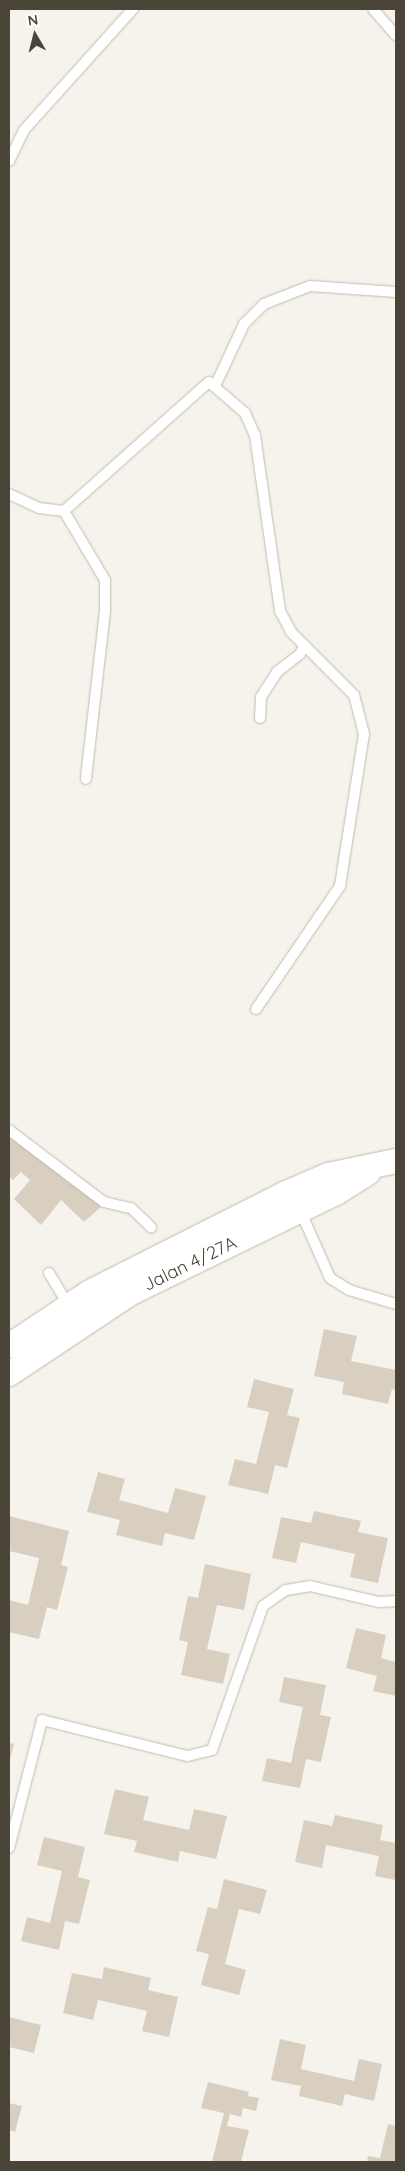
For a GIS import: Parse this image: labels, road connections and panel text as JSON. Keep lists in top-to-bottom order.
{
  "streets": {
    "street": ["Jalan 4/27A"]
  },
  "north": "top"
}
